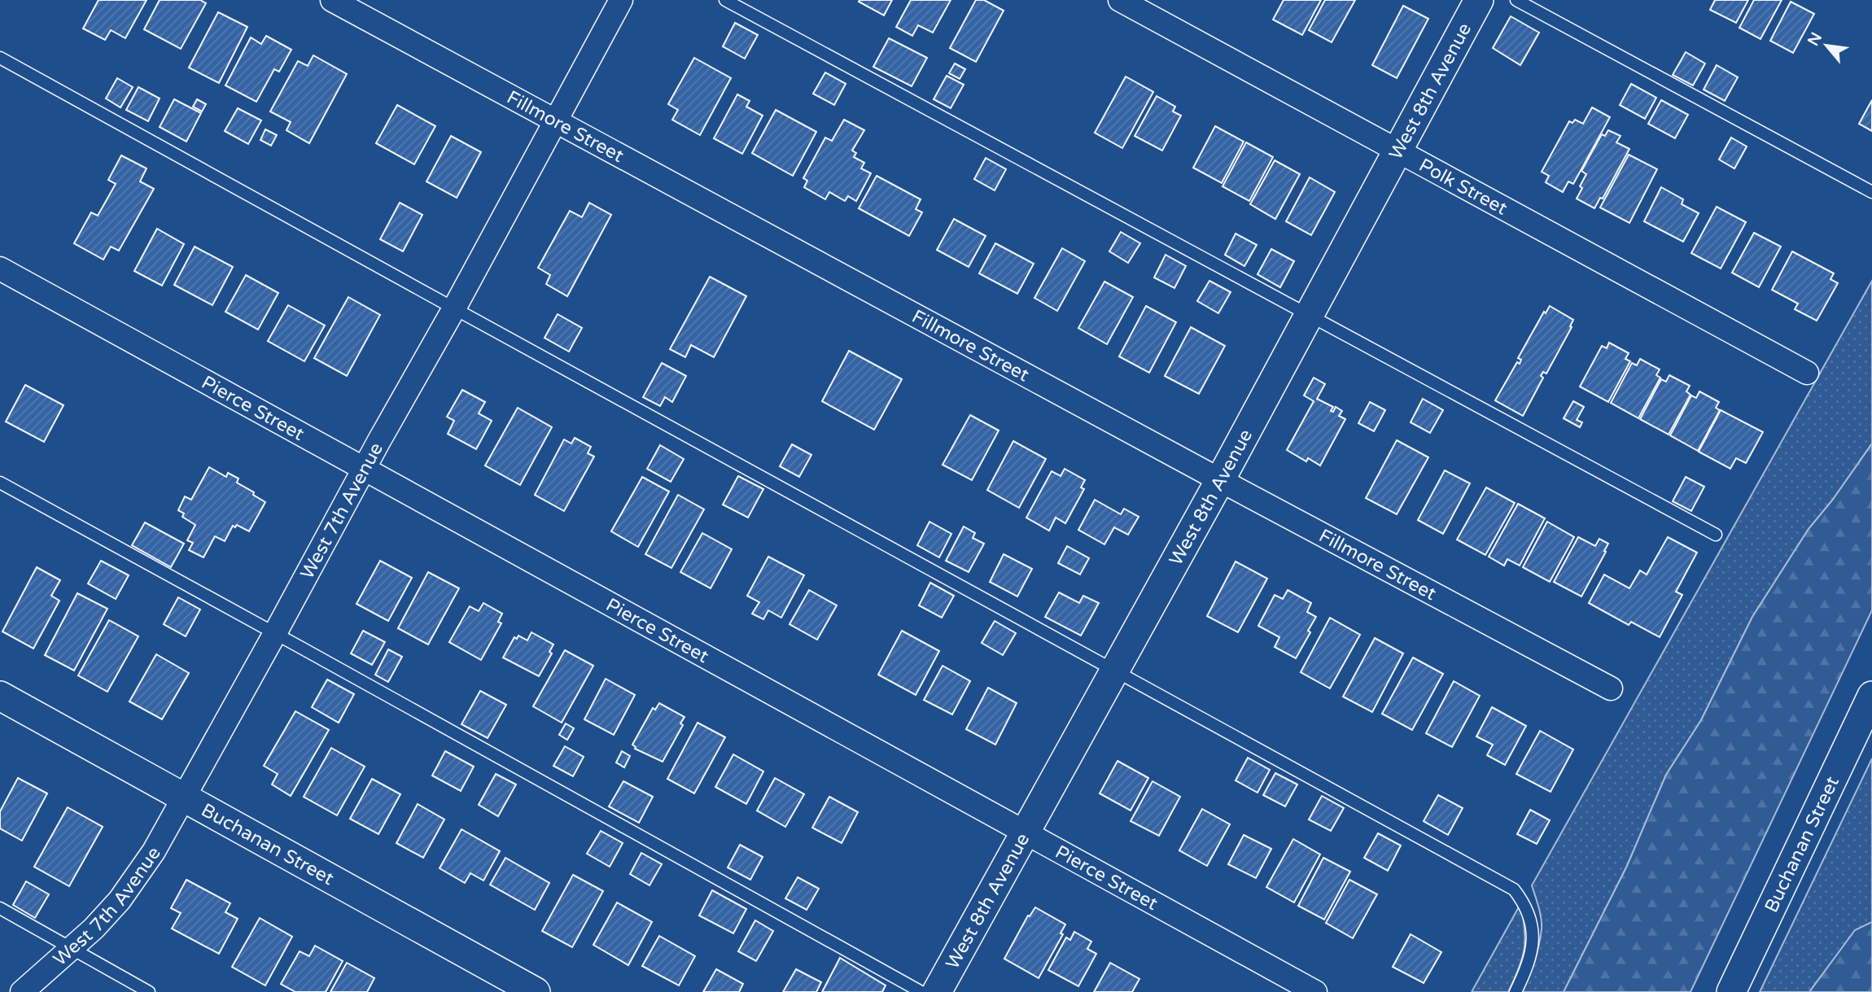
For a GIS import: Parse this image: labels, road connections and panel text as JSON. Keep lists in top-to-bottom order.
{
  "streets": {
    "street": [
      "West 8th Avenue",
      "Fillmore Street",
      "Polk Street",
      "Pierce Street",
      "West 7th Avenue",
      "Buchanan Street"
    ]
  },
  "crossings": [
    ["West 8th Avenue", "Fillmore Street"],
    ["West 8th Avenue", "Polk Street"],
    ["West 8th Avenue", "Pierce Street"],
    ["Fillmore Street", "West 7th Avenue"],
    ["Pierce Street", "West 7th Avenue"],
    ["West 7th Avenue", "Buchanan Street"]
  ],
  "north": "top left"
}
